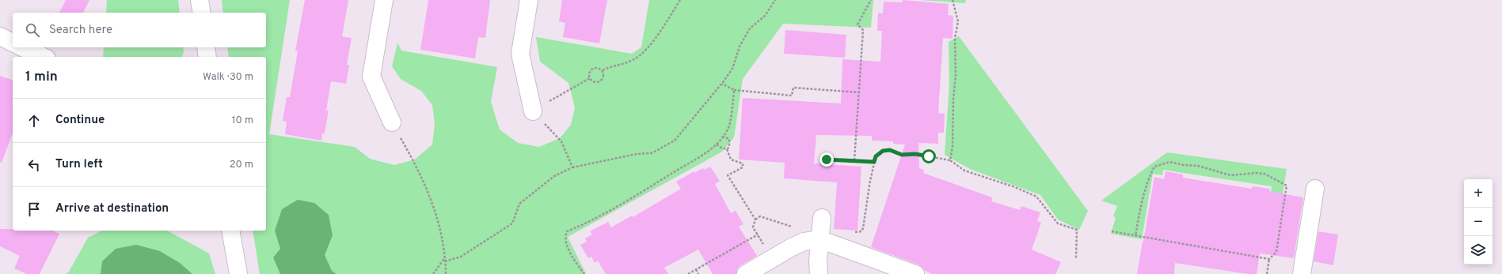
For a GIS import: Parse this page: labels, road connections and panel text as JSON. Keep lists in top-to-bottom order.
{
  "page": {
    "search": "Search here",
    "heading": ["1 min", "Walk · 30 m"],
    "list": [
      ["Continue", "10 m"],
      ["Turn left", "20 m"],
      "Arrive at destination"
    ],
    "map_buttons": ["+", "−"]
  }
}
